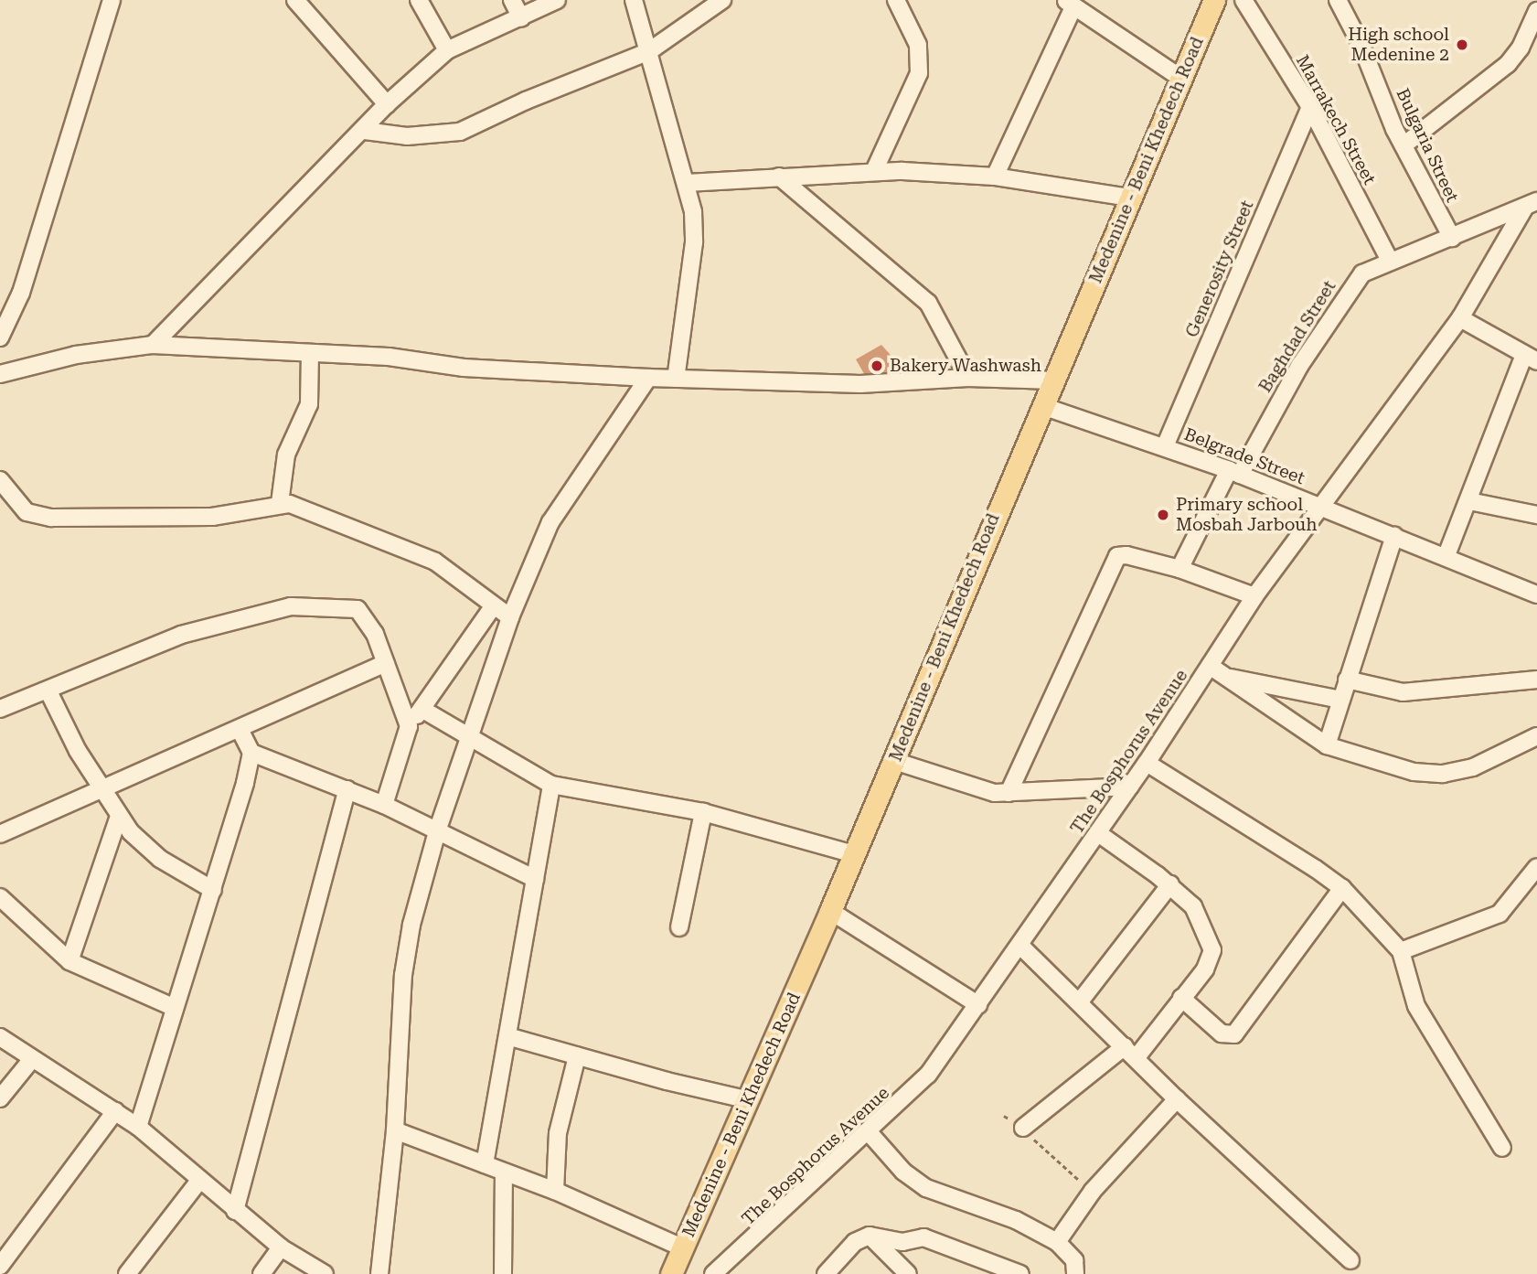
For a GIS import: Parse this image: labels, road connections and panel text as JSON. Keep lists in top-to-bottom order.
{
  "streets": {
    "main road": ["Medenine - Beni Khedech Road"],
    "street": [
      "Marrakech Street",
      "Bulgaria Street",
      "Generosity Street",
      "Baghdad Street",
      "Belgrade Street",
      "The Bosphorus Avenue"
    ]
  },
  "crossings": [
    ["Marrakech Street", "Generosity Street"],
    ["Marrakech Street", "Baghdad Street"],
    ["Bulgaria Street", "Baghdad Street"],
    ["Medenine - Beni Khedech Road", "Belgrade Street"],
    ["Generosity Street", "Belgrade Street"],
    ["Baghdad Street", "Belgrade Street"],
    ["Baghdad Street", "The Bosphorus Avenue"],
    ["Belgrade Street", "The Bosphorus Avenue"]
  ],
  "places": ["High school Medenine 2", "Bakery Washwash", "Primary school Mosbah Jarbouh"]
}
